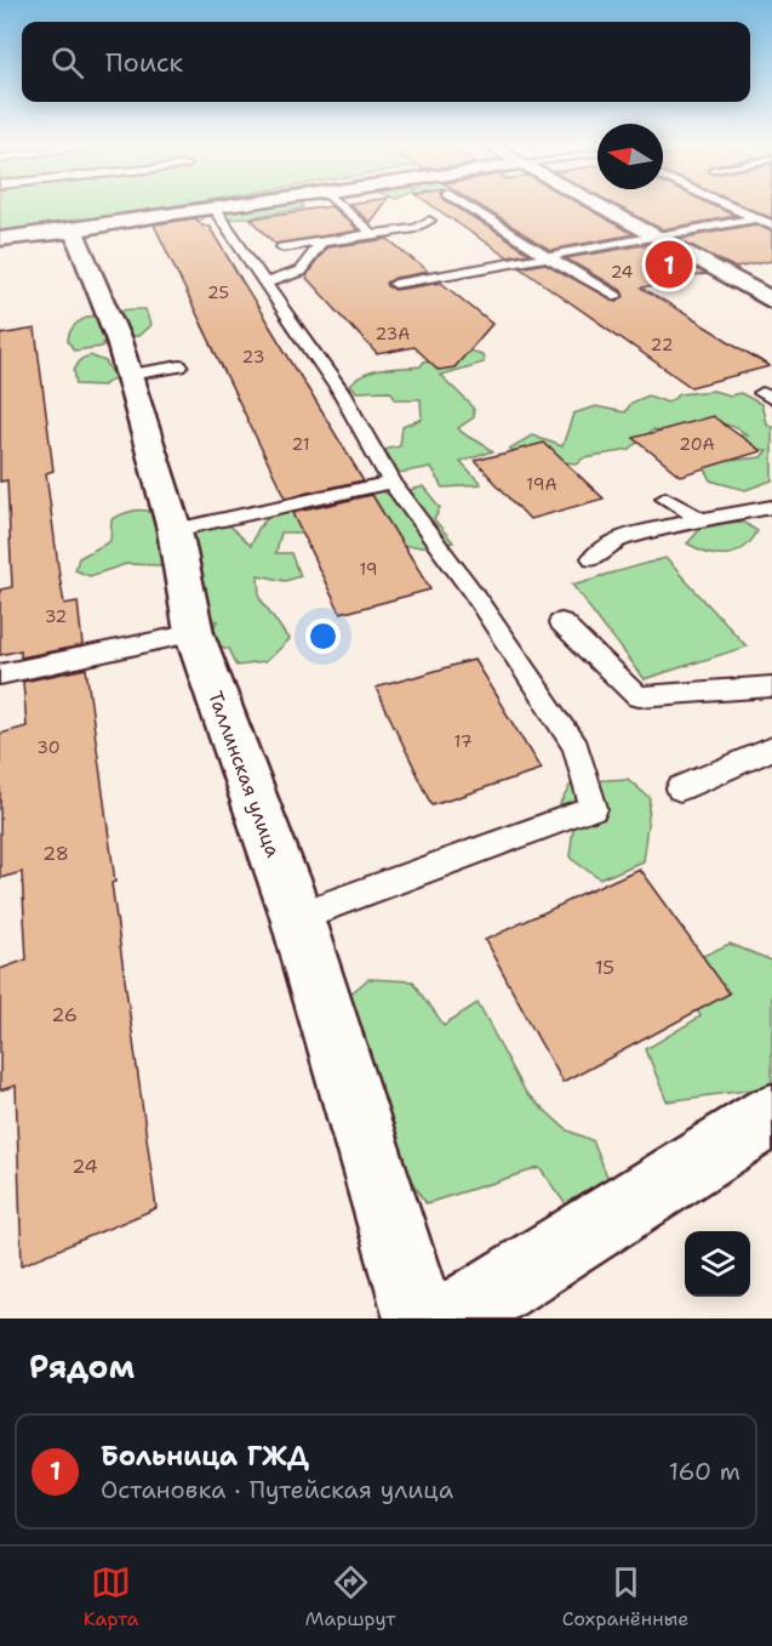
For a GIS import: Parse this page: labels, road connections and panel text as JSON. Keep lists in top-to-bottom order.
{
  "streets": {
    "street": ["Таллинская улица"]
  },
  "house_numbers": [
    "24",
    "25",
    "23А",
    "22",
    "23",
    "21",
    "20А",
    "19А",
    "19",
    "32",
    "17",
    "30",
    "28",
    "15",
    "26",
    "24"
  ],
  "north": "left",
  "page": {
    "search": "Поиск",
    "pins": "1",
    "heading": "Рядом",
    "list": [
      {
        "mark": "1",
        "name": "Больница ГЖД",
        "note": "Остановка · Путейская улица",
        "value": "160 m"
      }
    ],
    "nav": ["Карта", "Маршрут", "Сохранённые"]
  }
}
